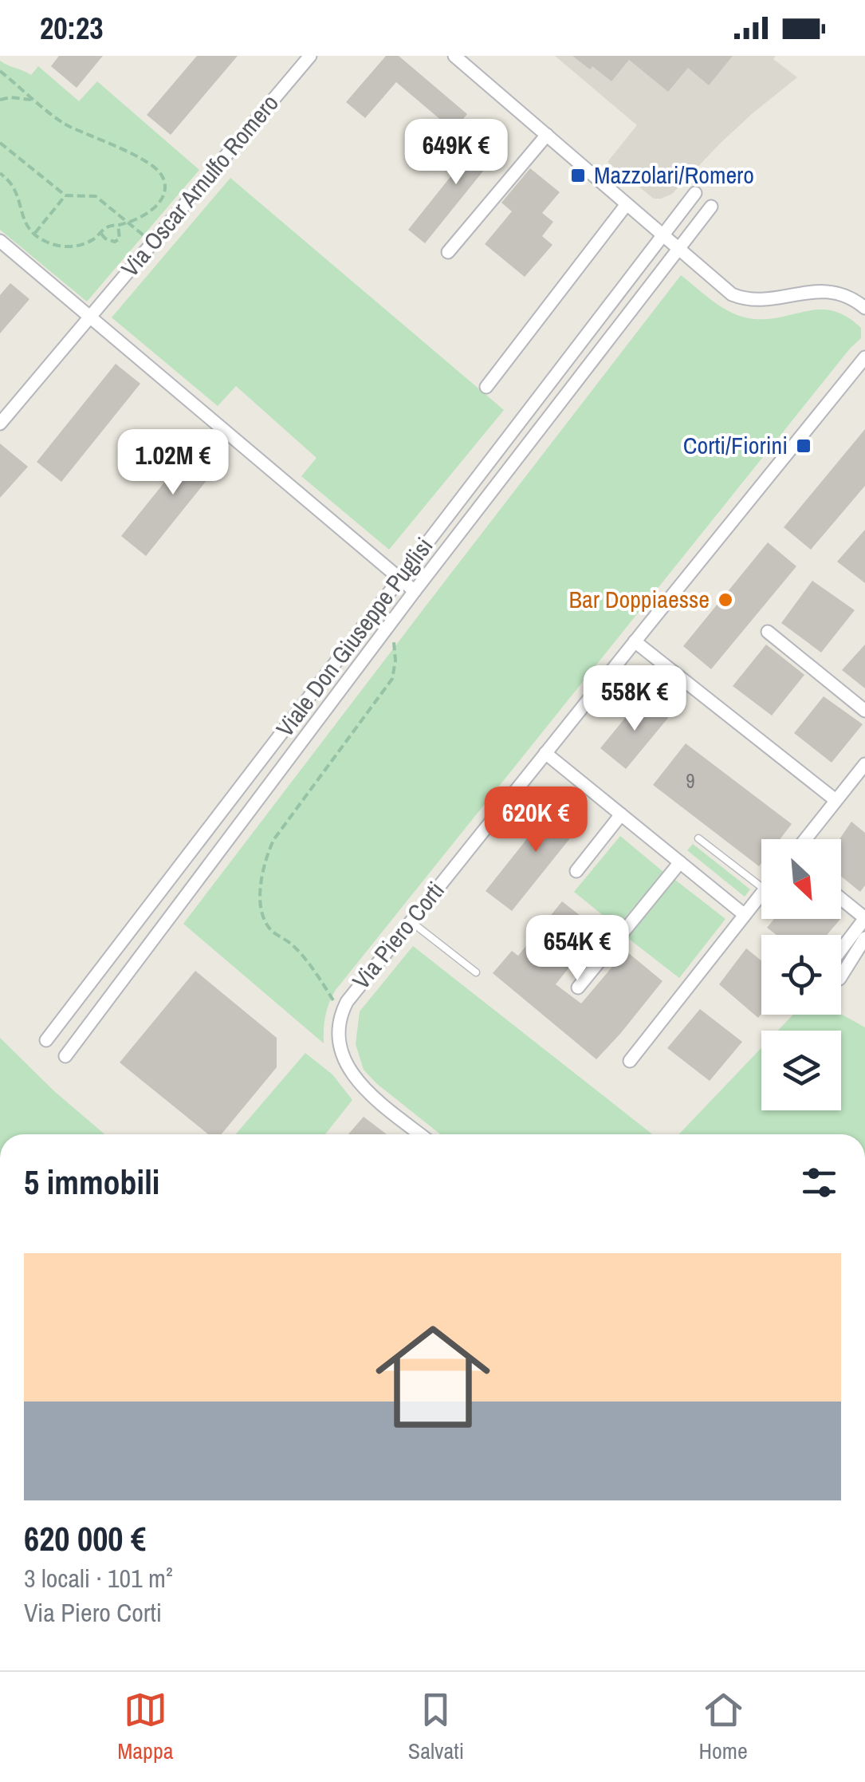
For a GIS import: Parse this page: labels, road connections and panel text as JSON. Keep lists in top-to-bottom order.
{
  "streets": {
    "street": ["Via Oscar Arnulfo Romero", "Viale Don Giuseppe Puglisi", "Via Piero Corti"]
  },
  "places": {
    "transit": ["Mazzolari/Romero", "Corti/Fiorini"],
    "other": ["Bar Doppiaesse"]
  },
  "house_numbers": ["9"],
  "north": "bottom right",
  "page": {
    "status": "20:23",
    "price": [
      "649K €",
      "1.02M €",
      "558K €",
      "620K €",
      "654K €"
    ],
    "heading": "5 immobili",
    "list": [
      {
        "name": "620 000 €",
        "note": "3 locali · 101 m² · Via Piero Corti"
      }
    ],
    "tabs": ["Mappa", "Salvati", "Home"]
  }
}
